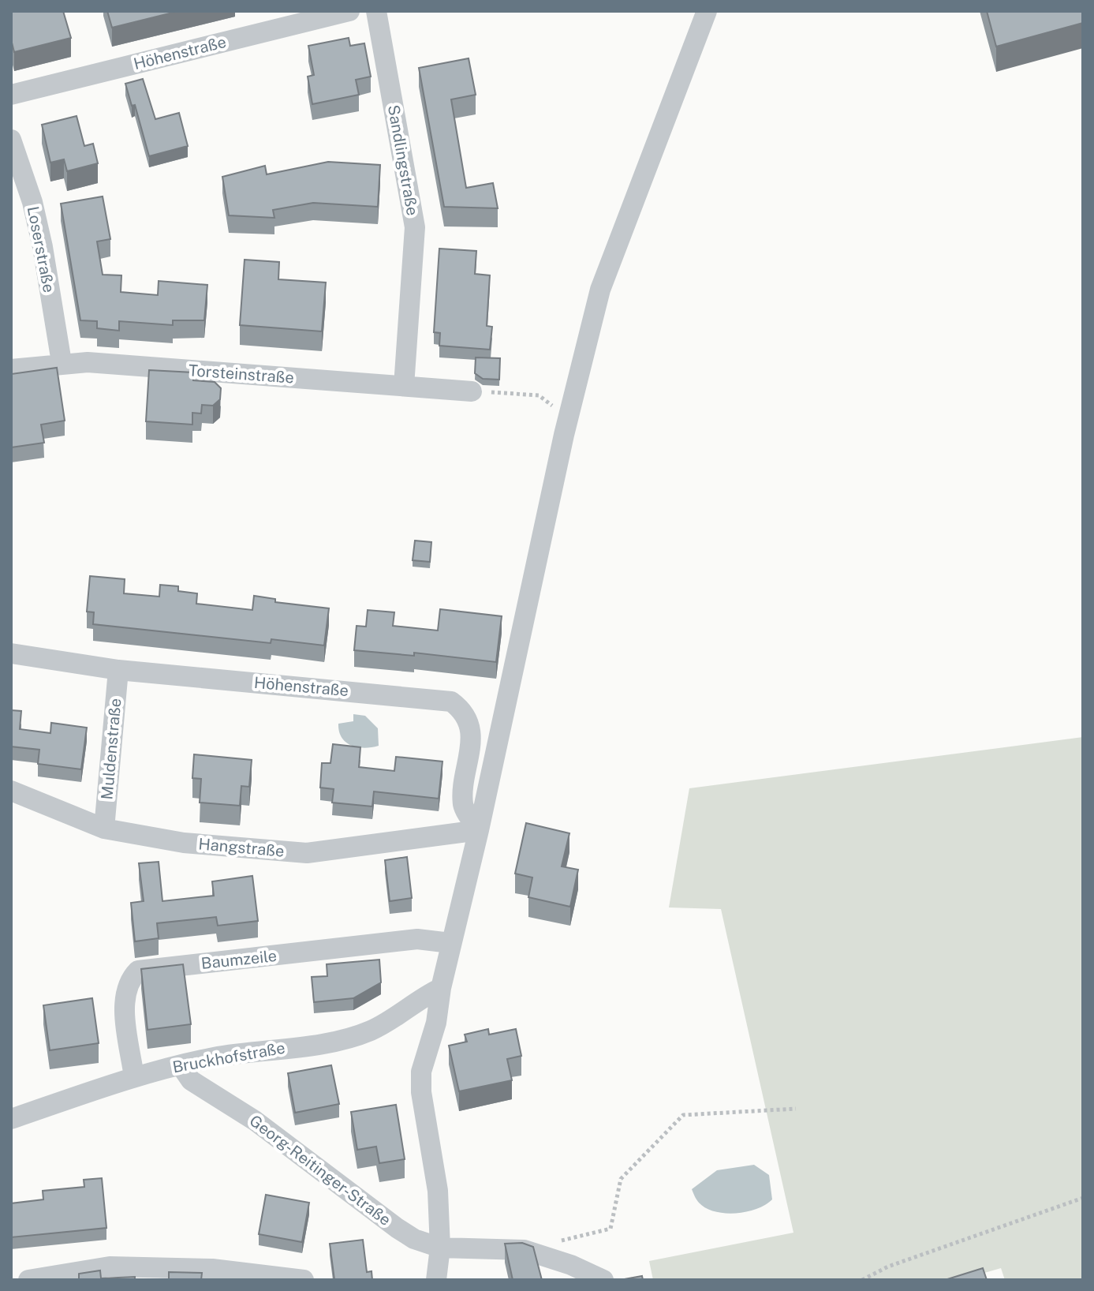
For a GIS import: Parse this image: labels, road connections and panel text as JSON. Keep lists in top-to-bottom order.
{
  "streets": {
    "street": [
      "Höhenstraße",
      "Sandlingstraße",
      "Loserstraße",
      "Torsteinstraße",
      "Muldenstraße",
      "Hangstraße",
      "Baumzeile",
      "Bruckhofstraße",
      "Georg-Reitinger-Straße"
    ]
  },
  "crossings": [
    ["Höhenstraße", "Muldenstraße"],
    ["Höhenstraße", "Hangstraße"],
    ["Sandlingstraße", "Torsteinstraße"],
    ["Loserstraße", "Torsteinstraße"],
    ["Muldenstraße", "Hangstraße"],
    ["Baumzeile", "Bruckhofstraße"],
    ["Bruckhofstraße", "Georg-Reitinger-Straße"]
  ]
}
